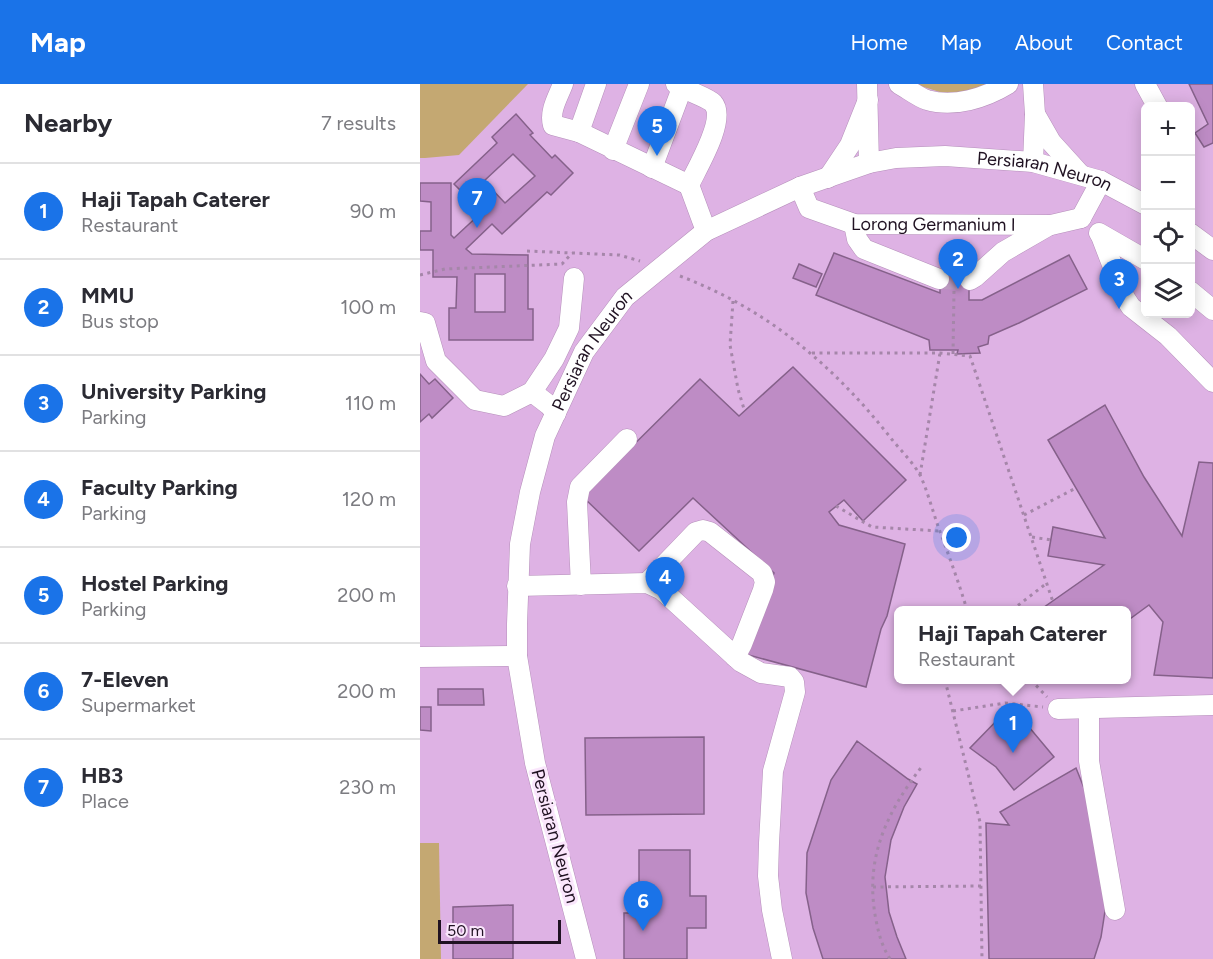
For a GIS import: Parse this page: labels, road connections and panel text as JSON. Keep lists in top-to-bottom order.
{
  "streets": {
    "street": ["Persiaran Neuron", "Lorong Germanium I"]
  },
  "crossings": [
    ["Persiaran Neuron", "Lorong Germanium I"]
  ],
  "scale_bar": "50 m",
  "page": {
    "header": "Map",
    "nav": [
      "Home",
      "Map",
      "About",
      "Contact"
    ],
    "heading": ["Nearby", "7 results"],
    "map_buttons": ["+", "−"],
    "pins": [
      "5",
      "7",
      "2",
      "3",
      "4",
      "1",
      "6"
    ],
    "list": [
      {
        "mark": "1",
        "name": "Haji Tapah Caterer",
        "note": "Restaurant",
        "value": "90 m"
      },
      {
        "mark": "2",
        "name": "MMU",
        "note": "Bus stop",
        "value": "100 m"
      },
      {
        "mark": "3",
        "name": "University Parking",
        "note": "Parking",
        "value": "110 m"
      },
      {
        "mark": "4",
        "name": "Faculty Parking",
        "note": "Parking",
        "value": "120 m"
      },
      {
        "mark": "5",
        "name": "Hostel Parking",
        "note": "Parking",
        "value": "200 m"
      },
      {
        "mark": "6",
        "name": "7-Eleven",
        "note": "Supermarket",
        "value": "200 m"
      },
      {
        "mark": "7",
        "name": "HB3",
        "note": "Place",
        "value": "230 m"
      }
    ],
    "popup": ["Haji Tapah Caterer", "Restaurant"],
    "scale": "50 m"
  }
}
